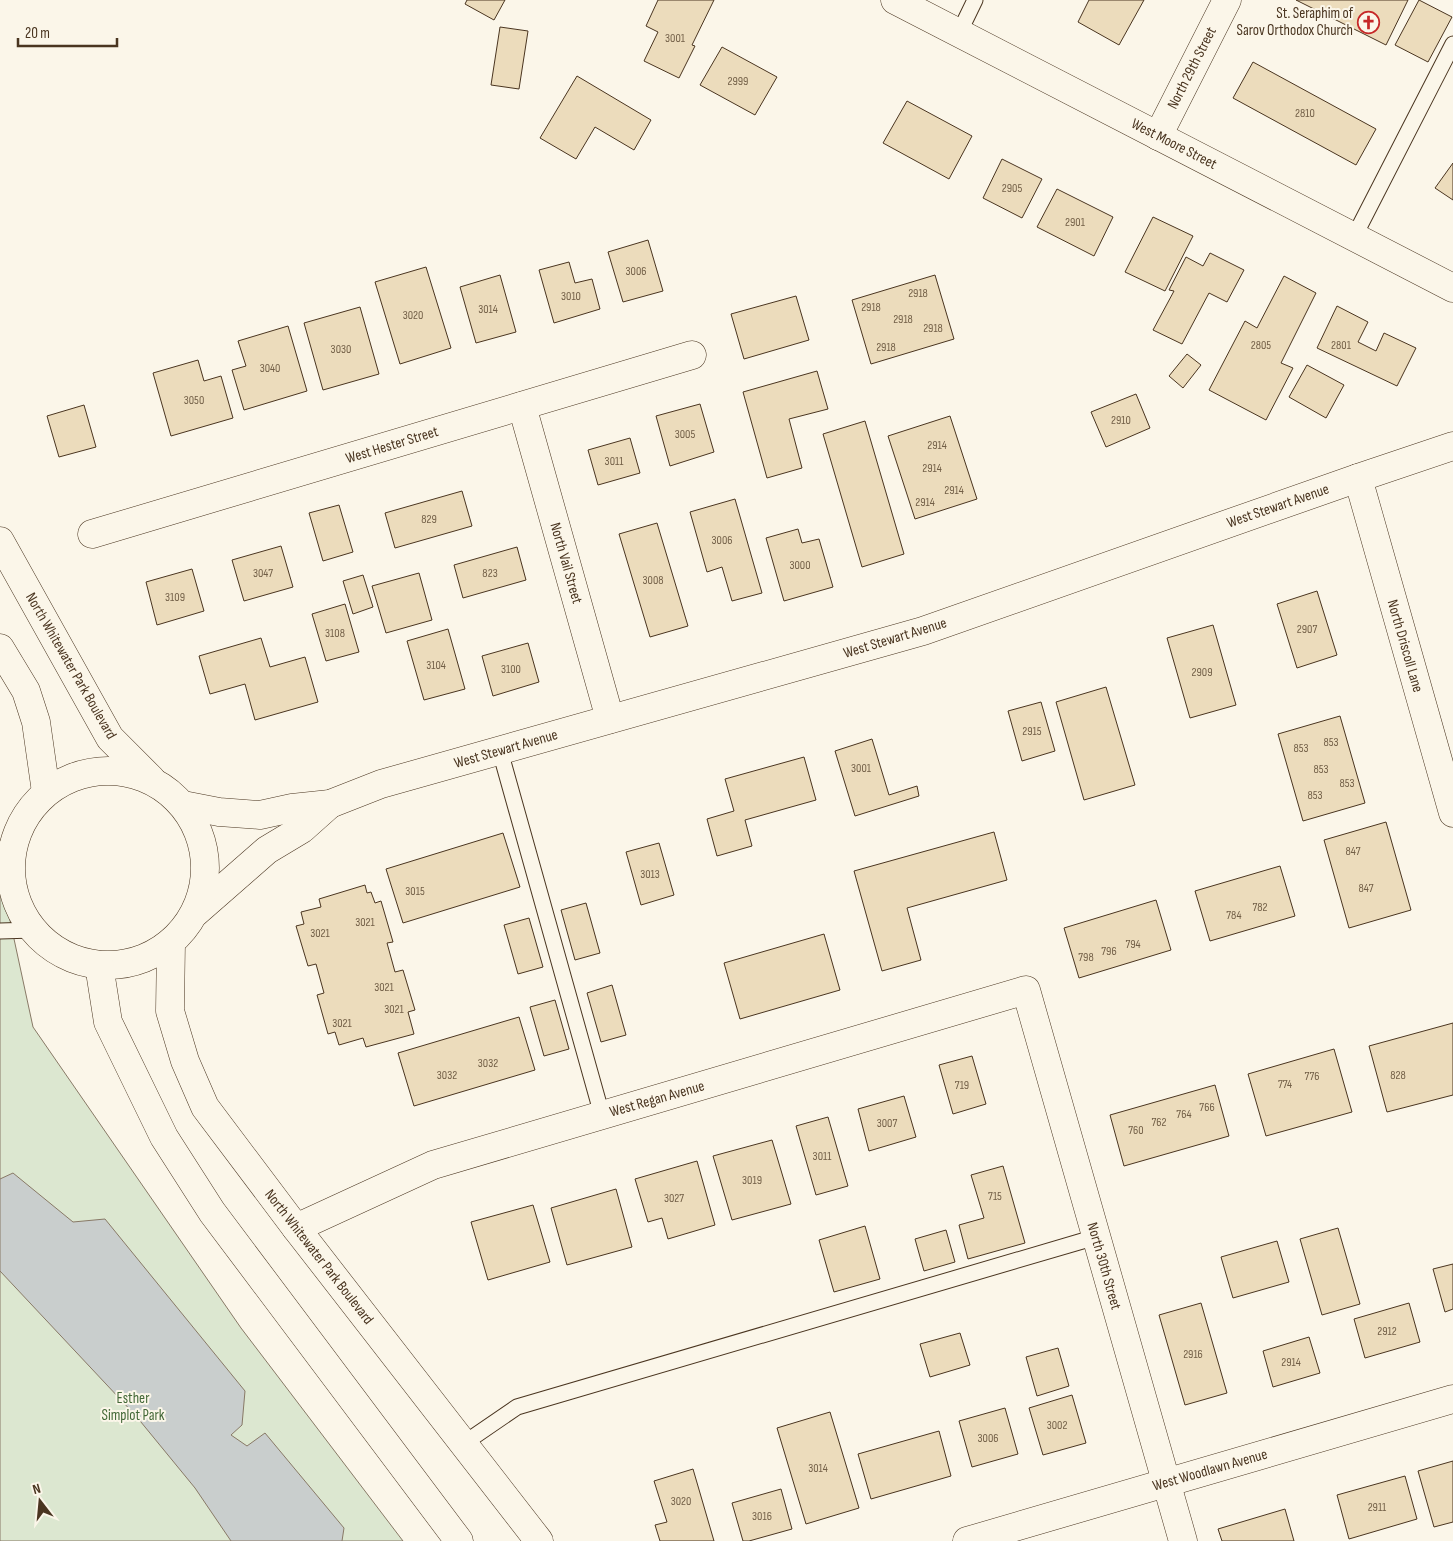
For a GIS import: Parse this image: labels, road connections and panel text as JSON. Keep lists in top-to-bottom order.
{
  "streets": {
    "street": [
      "North 29th Street",
      "West Moore Street",
      "West Hester Street",
      "West Stewart Avenue",
      "North Vail Street",
      "North Driscoll Lane",
      "North Whitewater Park Boulevard",
      "West Regan Avenue",
      "North 30th Street",
      "West Woodlawn Avenue"
    ]
  },
  "crossings": [
    ["North 29th Street", "West Moore Street"],
    ["West Hester Street", "North Vail Street"],
    ["West Stewart Avenue", "North Vail Street"],
    ["West Stewart Avenue", "North Driscoll Lane"],
    ["North Whitewater Park Boulevard", "West Regan Avenue"],
    ["West Regan Avenue", "North 30th Street"],
    ["North 30th Street", "West Woodlawn Avenue"]
  ],
  "parks": ["Esther Simplot Park"],
  "places": {
    "church": ["St. Seraphim of Sarov Orthodox Church"]
  },
  "house_numbers": [
    "3001",
    "2999",
    "2810",
    "2905",
    "2901",
    "3006",
    "2918",
    "3010",
    "2918",
    "3014",
    "3020",
    "2918",
    "2918",
    "2805",
    "2801",
    "2918",
    "3030",
    "3040",
    "3050",
    "2910",
    "3005",
    "2914",
    "3011",
    "2914",
    "2914",
    "2914",
    "829",
    "3006",
    "3000",
    "3047",
    "823",
    "3008",
    "3109",
    "2907",
    "3108",
    "3104",
    "3100",
    "2909",
    "2915",
    "853",
    "853",
    "3001",
    "853",
    "853",
    "853",
    "847",
    "3013",
    "847",
    "3015",
    "782",
    "784",
    "3021",
    "3021",
    "794",
    "796",
    "798",
    "3021",
    "3021",
    "3021",
    "3032",
    "3032",
    "828",
    "776",
    "774",
    "719",
    "766",
    "764",
    "762",
    "3007",
    "760",
    "3011",
    "3019",
    "715",
    "3027",
    "2912",
    "2916",
    "2914",
    "3002",
    "3006",
    "3014",
    "3020",
    "2911",
    "3016"
  ],
  "scale_bar": "20 m",
  "north": "top"
}
